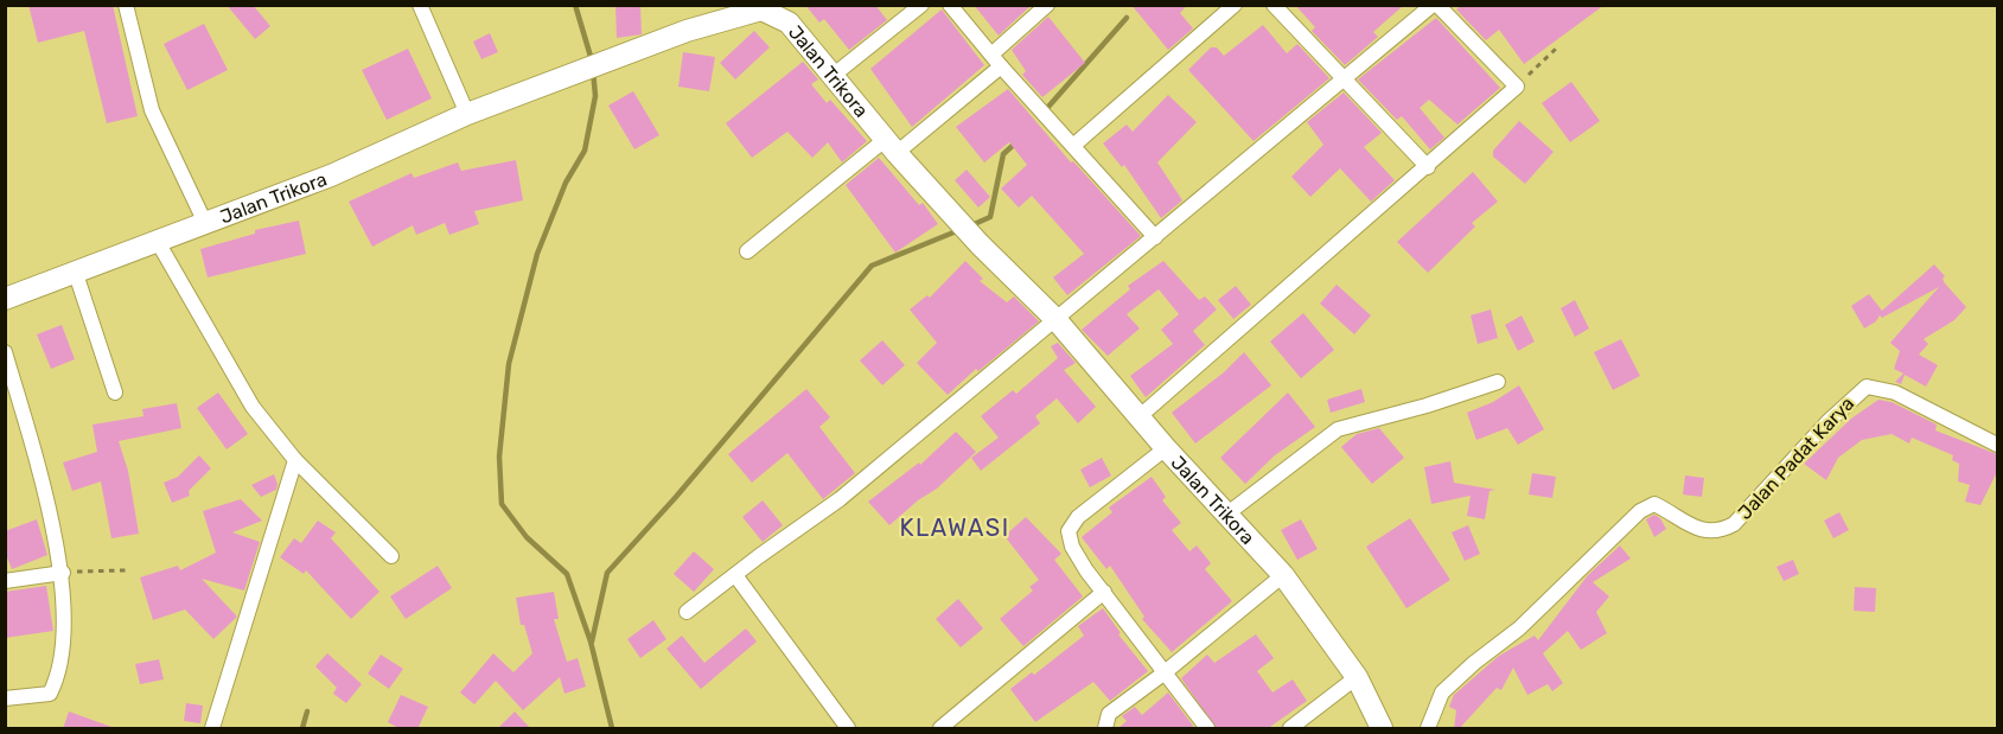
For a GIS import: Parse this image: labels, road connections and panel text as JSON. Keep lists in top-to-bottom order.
{
  "streets": {
    "street": ["Jalan Trikora", "Jalan Padat Karya"]
  },
  "districts": ["KLAWASI"]
}
